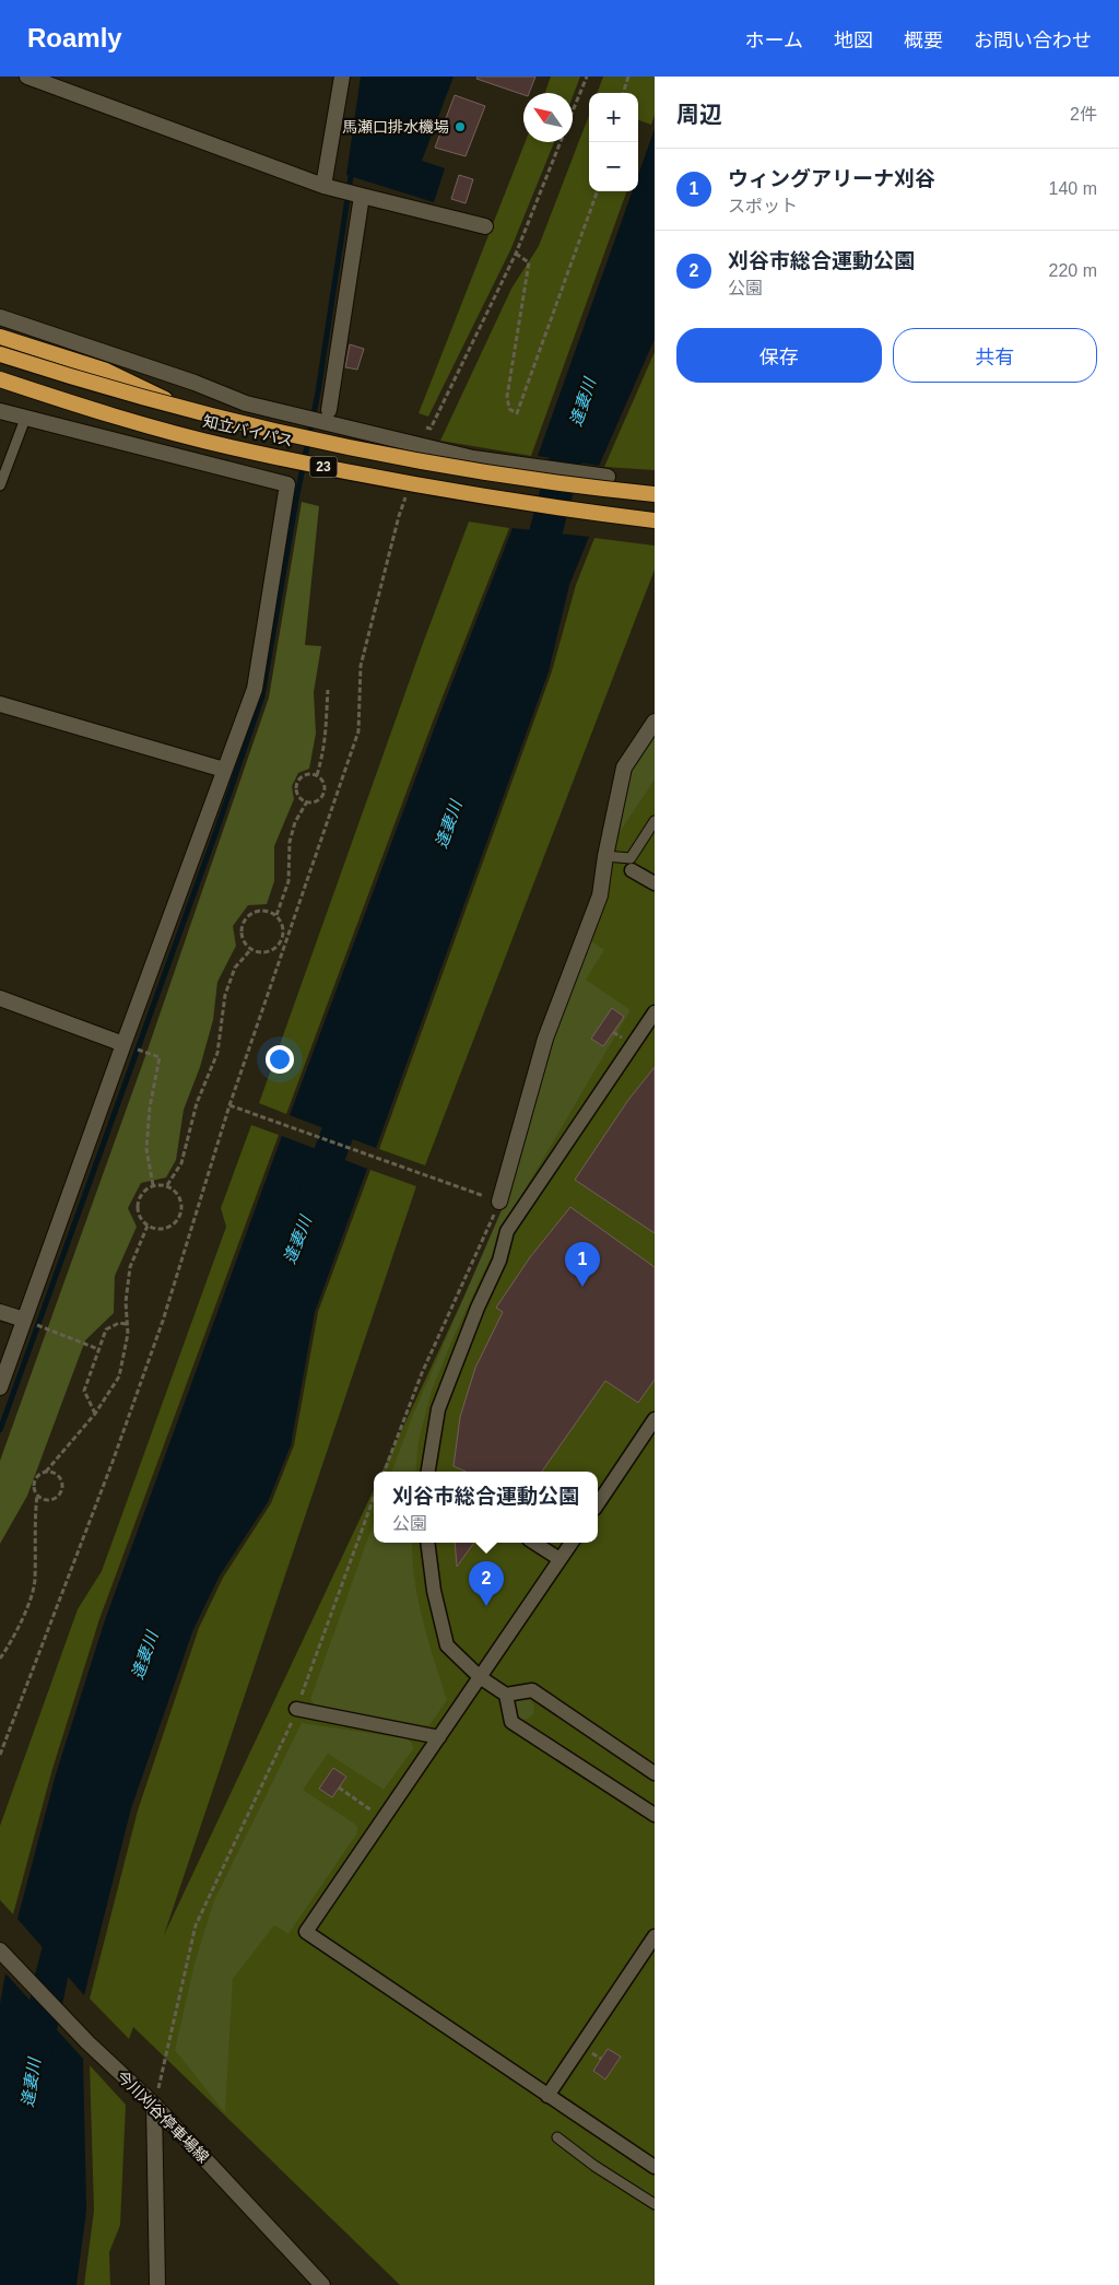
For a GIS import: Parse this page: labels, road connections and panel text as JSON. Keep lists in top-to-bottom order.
{
  "streets": {
    "highway": ["知立バイパス", "23"],
    "street": ["今川刈谷停車場線"]
  },
  "water": ["逢妻川"],
  "places": ["馬瀬口排水機場"],
  "north": "top left",
  "page": {
    "header": "Roamly",
    "nav": [
      "ホーム",
      "地図",
      "概要",
      "お問い合わせ"
    ],
    "heading": ["周辺", "2件"],
    "map_buttons": ["+", "−"],
    "list": [
      {
        "mark": "1",
        "name": "ウィングアリーナ刈谷",
        "note": "スポット",
        "value": "140 m"
      },
      {
        "mark": "2",
        "name": "刈谷市総合運動公園",
        "note": "公園",
        "value": "220 m"
      }
    ],
    "buttons": ["保存", "共有"],
    "pins": ["1", "2"],
    "popup": ["刈谷市総合運動公園", "公園"]
  }
}
